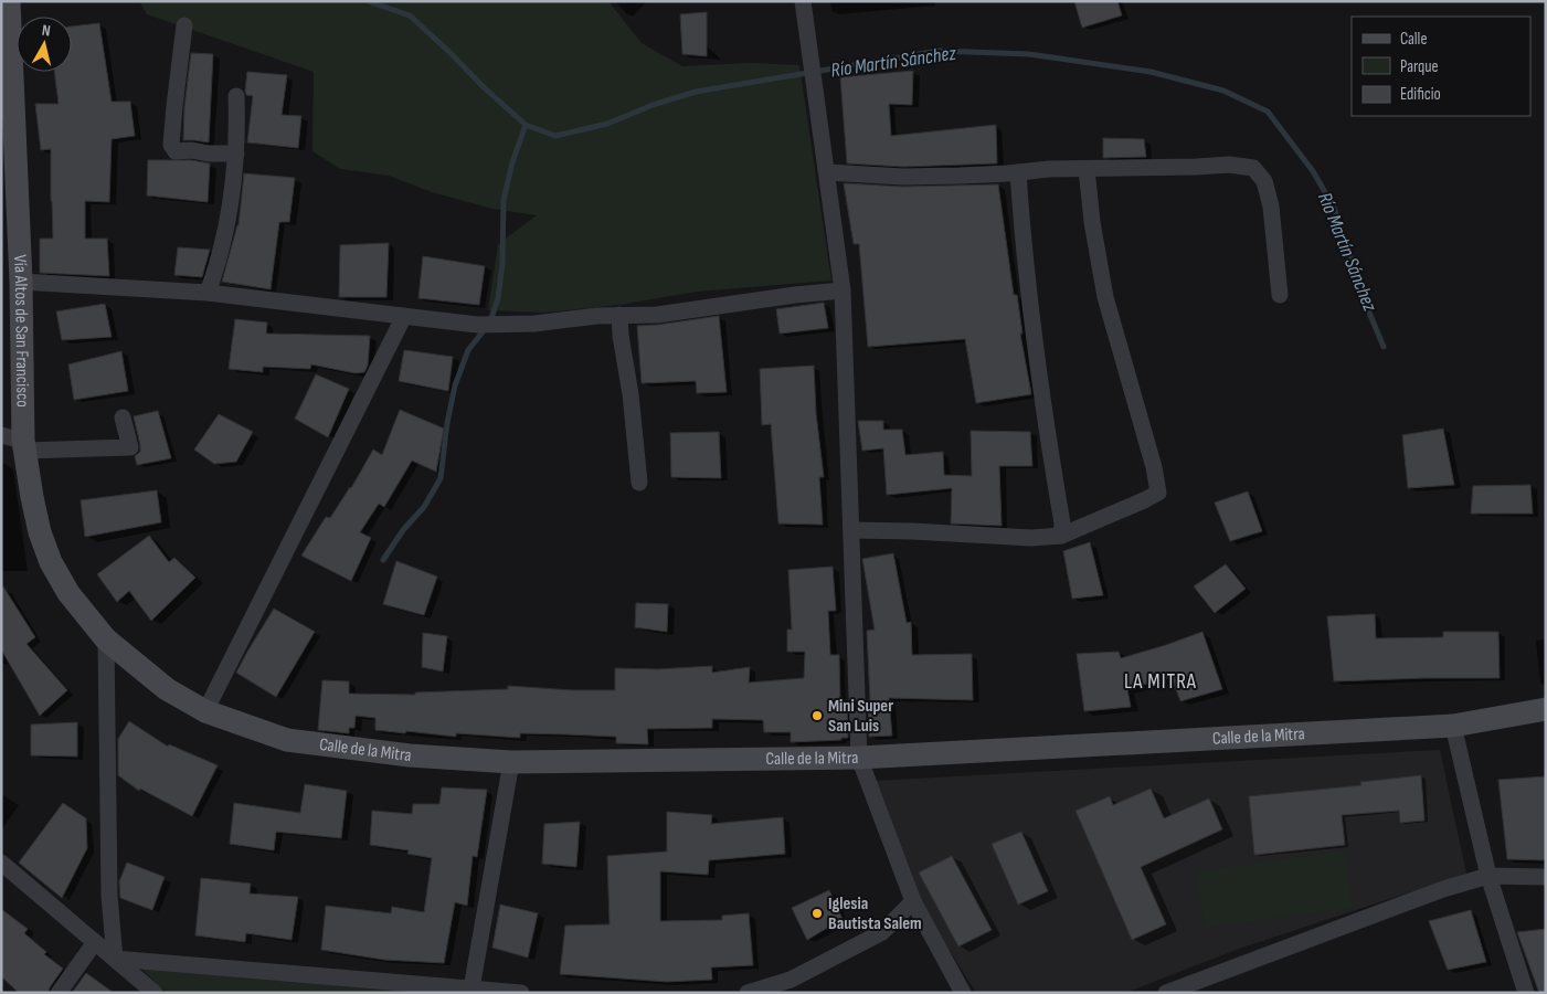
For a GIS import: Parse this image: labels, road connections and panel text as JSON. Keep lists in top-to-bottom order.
{
  "streets": {
    "street": ["Vía Altos de San Francisco", "Calle de la Mitra"]
  },
  "crossings": [
    ["Vía Altos de San Francisco", "Calle de la Mitra"]
  ],
  "districts": ["LA MITRA"],
  "water": ["Río Martín Sánchez"],
  "places": ["Mini Super San Luis", "Iglesia Bautista Salem"],
  "legend": ["Calle", "Parque", "Edificio"],
  "north": "top"
}
